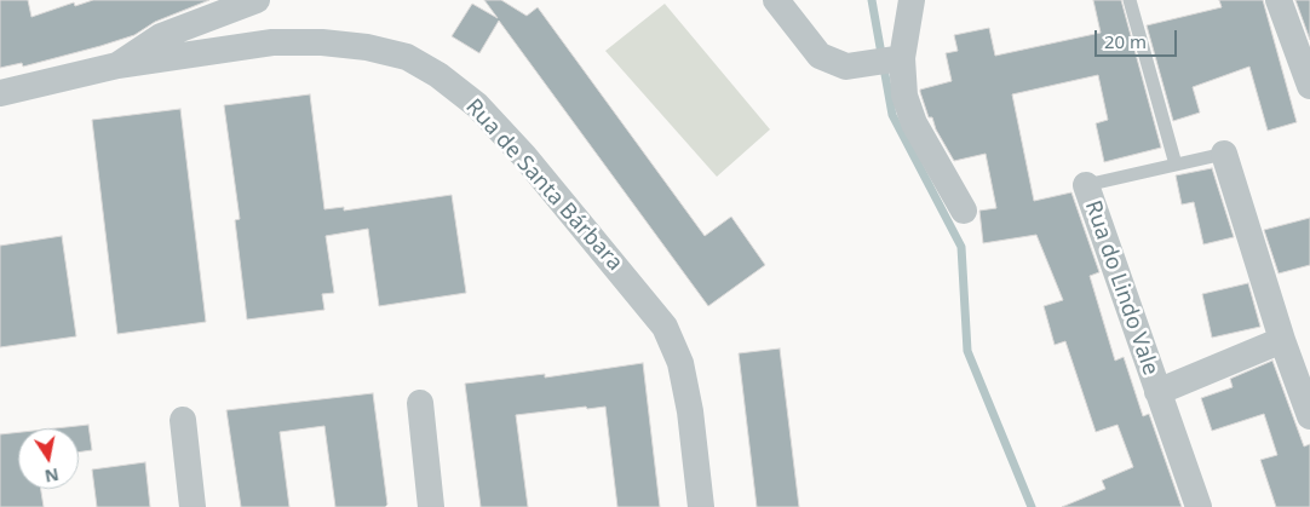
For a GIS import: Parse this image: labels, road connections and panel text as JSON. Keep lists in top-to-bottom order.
{
  "streets": {
    "street": ["Rua de Santa Bárbara", "Rua do Lindo Vale"]
  },
  "scale_bar": "20 m",
  "north": "bottom"
}
